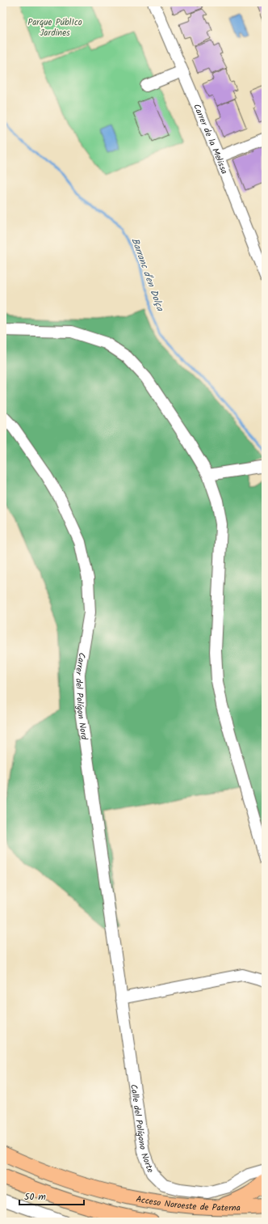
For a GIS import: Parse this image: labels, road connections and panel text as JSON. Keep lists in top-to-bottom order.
{
  "streets": {
    "main road": ["Acceso Noroeste de Paterna"],
    "street": ["Carrer de la Melissa", "Carrer del Polígon Nord", "Calle del Polígono Norte"]
  },
  "crossings": [
    ["Carrer del Polígon Nord", "Calle del Polígono Norte"]
  ],
  "water": ["Barranc d'en Dolça"],
  "parks": ["Parque PúblIco Jardines"],
  "scale_bar": "50 m"
}
